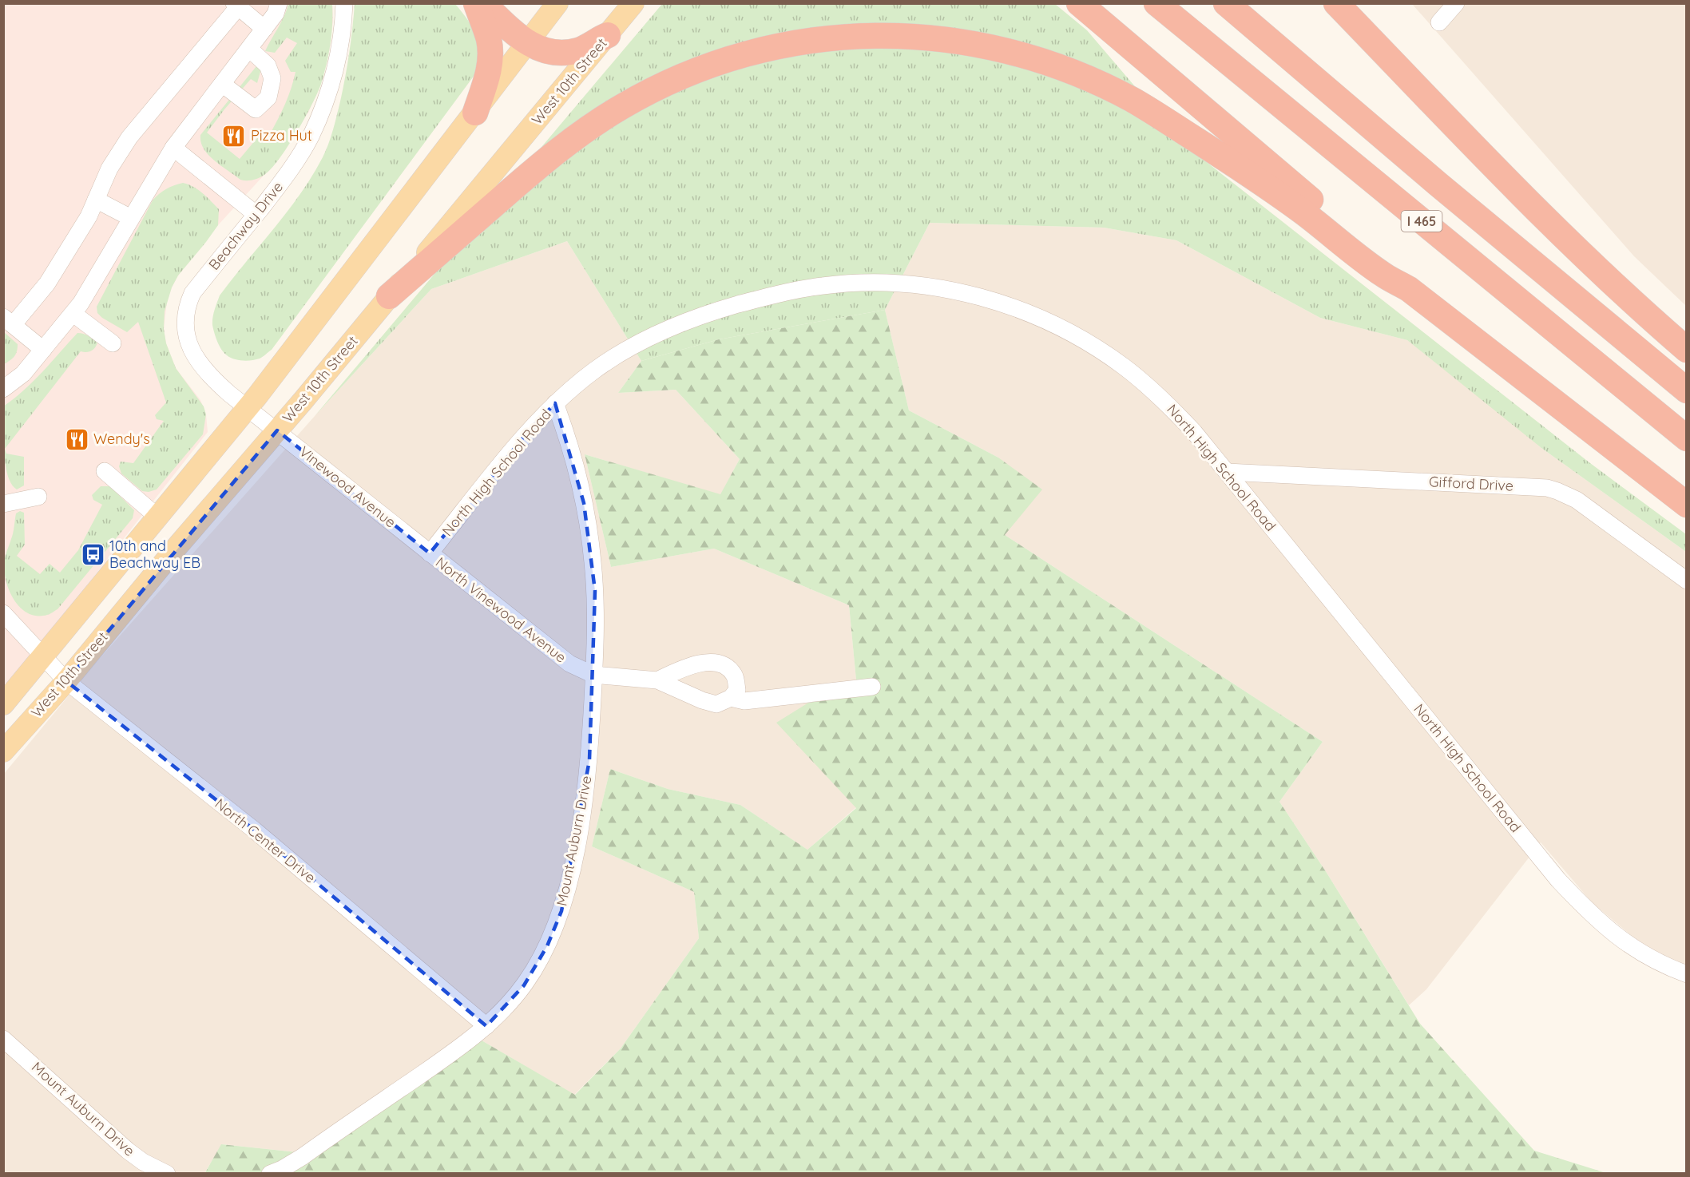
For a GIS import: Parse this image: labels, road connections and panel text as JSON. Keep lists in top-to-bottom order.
{
  "streets": {
    "highway": ["I 465"],
    "main road": ["West 10th Street"],
    "street": [
      "Beachway Drive",
      "North High School Road",
      "Gifford Drive",
      "Vinewood Avenue",
      "North Vinewood Avenue",
      "North Center Drive",
      "Mount Auburn Drive"
    ]
  },
  "crossings": [
    ["West 10th Street", "Beachway Drive"],
    ["West 10th Street", "Vinewood Avenue"],
    ["West 10th Street", "North Center Drive"],
    ["Beachway Drive", "Vinewood Avenue"],
    ["North High School Road", "Gifford Drive"],
    ["North High School Road", "Vinewood Avenue"],
    ["North High School Road", "North Vinewood Avenue"],
    ["North High School Road", "Mount Auburn Drive"],
    ["Vinewood Avenue", "North Vinewood Avenue"],
    ["North Vinewood Avenue", "Mount Auburn Drive"],
    ["North Center Drive", "Mount Auburn Drive"]
  ],
  "places": {
    "restaurant": ["Pizza Hut", "Wendy's"],
    "bus stop": ["10th and Beachway EB"]
  }
}
